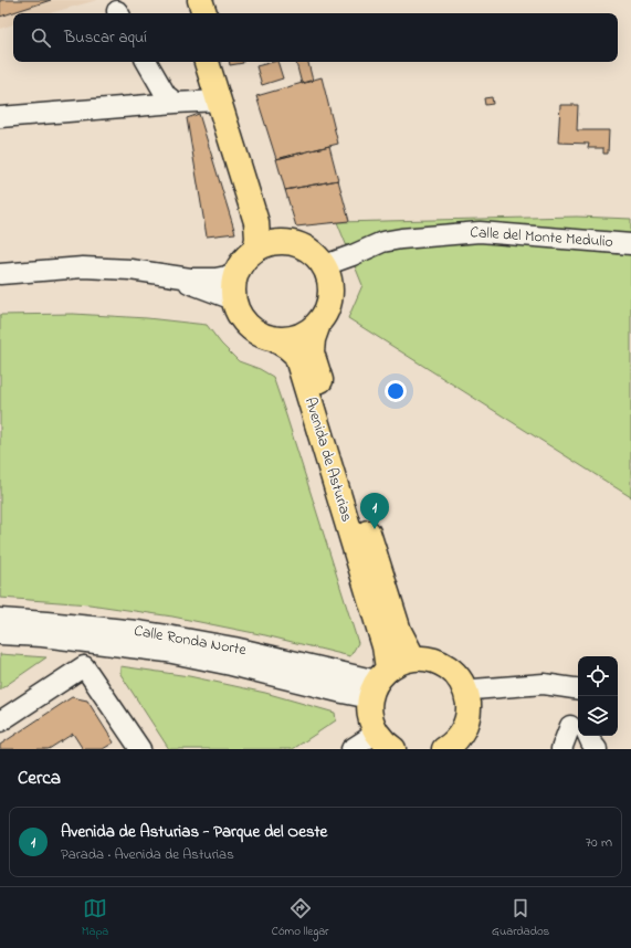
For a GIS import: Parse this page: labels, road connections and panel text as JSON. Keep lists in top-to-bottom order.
{
  "streets": {
    "main road": ["Avenida de Asturias"],
    "street": ["Calle del Monte Medulio", "Calle Ronda Norte"]
  },
  "crossings": [
    ["Calle del Monte Medulio", "Avenida de Asturias"],
    ["Avenida de Asturias", "Calle Ronda Norte"]
  ],
  "page": {
    "search": "Buscar aquí",
    "pins": "1",
    "heading": "Cerca",
    "list": [
      {
        "mark": "1",
        "name": "Avenida de Asturias - Parque del Oeste",
        "note": "Parada · Avenida de Asturias",
        "value": "70 m"
      }
    ],
    "nav": ["Mapa", "Cómo llegar", "Guardados"]
  }
}
